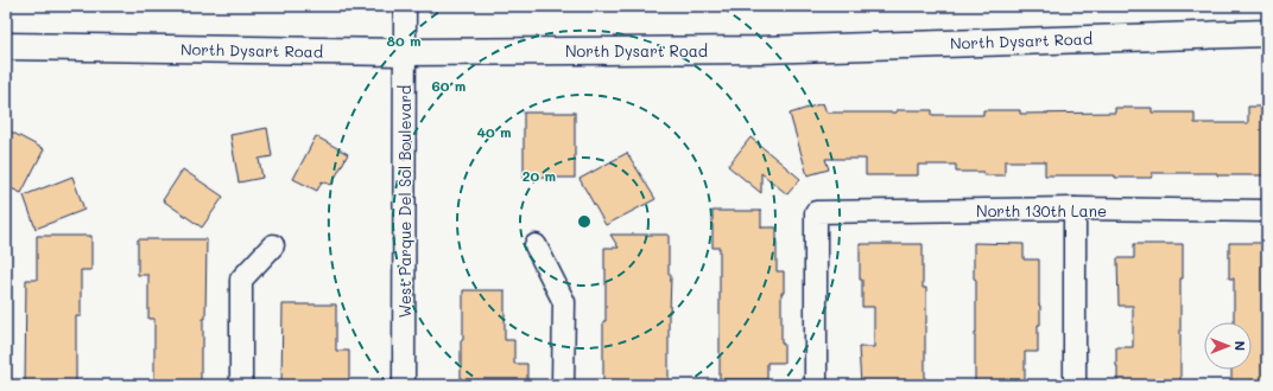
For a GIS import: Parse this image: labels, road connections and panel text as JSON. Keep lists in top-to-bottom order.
{
  "streets": {
    "main road": ["North Dysart Road"],
    "street": ["West Parque Del Sol Boulevard", "North 130th Lane"]
  },
  "crossings": [
    ["North Dysart Road", "West Parque Del Sol Boulevard"]
  ],
  "north": "right",
  "rings": [
    "80 m",
    "60 m",
    "40 m",
    "20 m"
  ]
}
